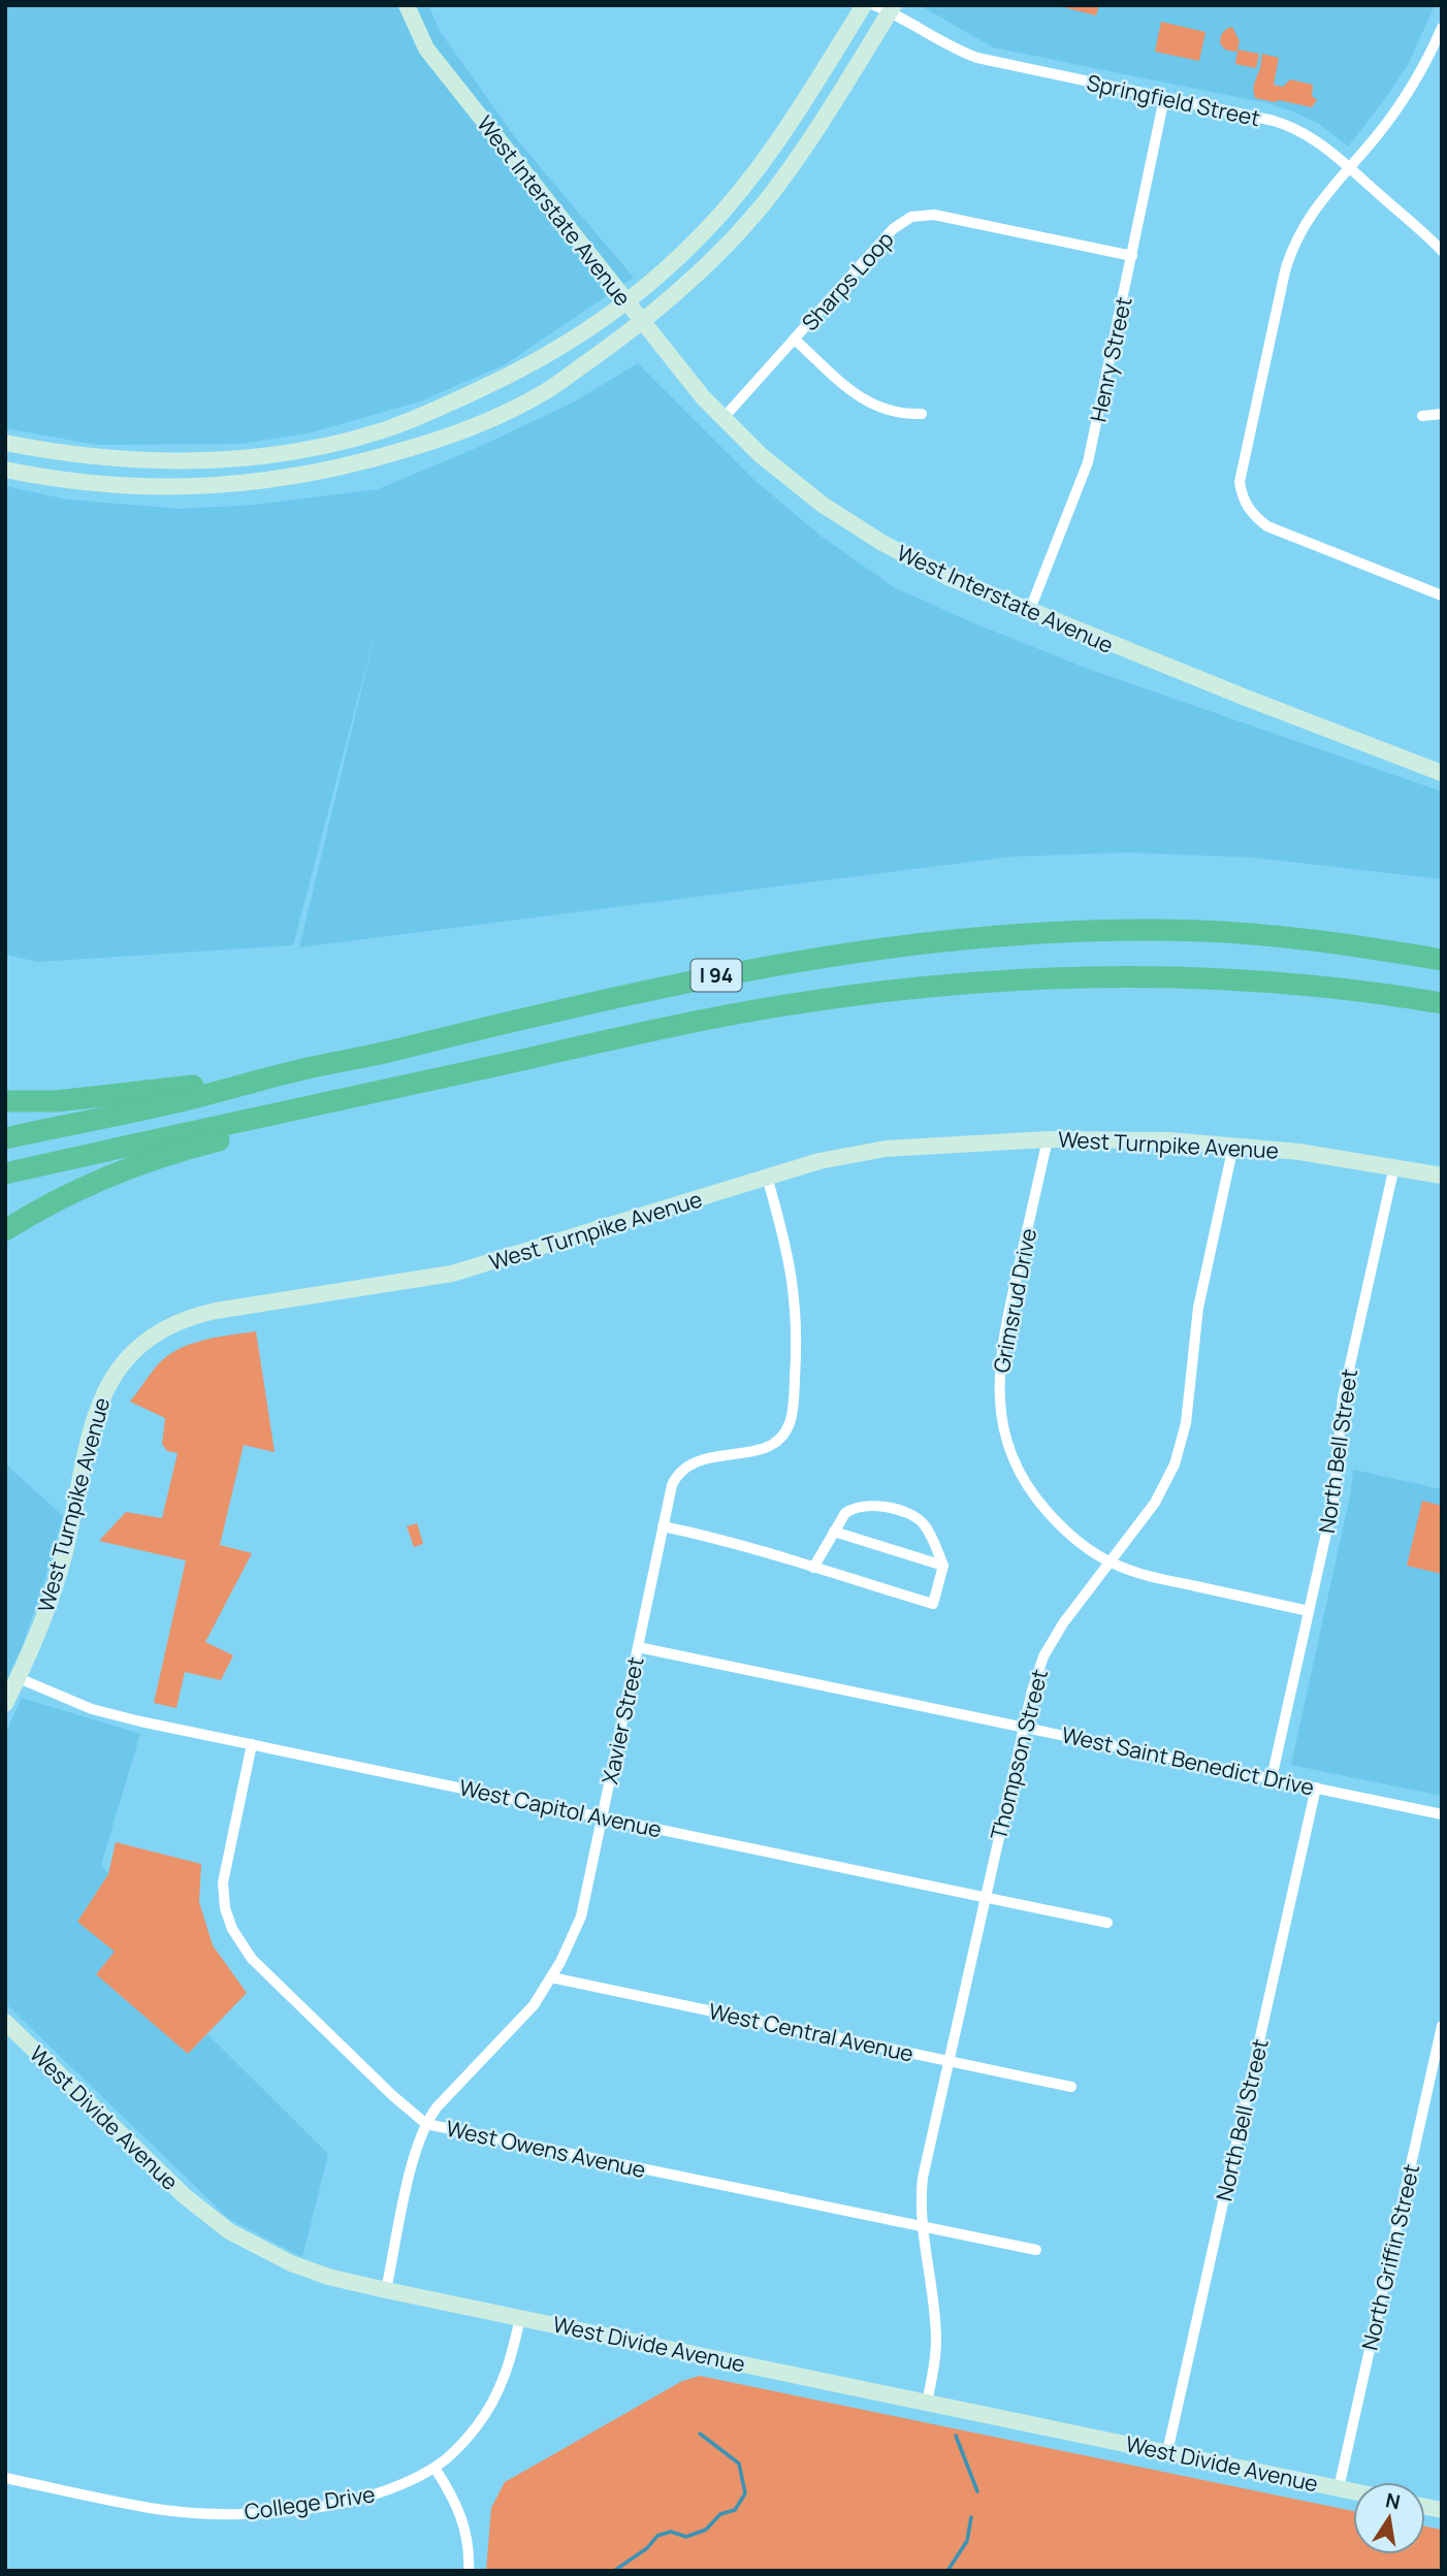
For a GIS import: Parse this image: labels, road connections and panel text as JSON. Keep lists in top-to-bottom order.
{
  "streets": {
    "highway": ["I 94"],
    "street": [
      "Springfield Street",
      "West Interstate Avenue",
      "Sharps Loop",
      "Henry Street",
      "West Turnpike Avenue",
      "Grimsrud Drive",
      "North Bell Street",
      "Xavier Street",
      "Thompson Street",
      "West Saint Benedict Drive",
      "West Capitol Avenue",
      "West Central Avenue",
      "West Divide Avenue",
      "West Owens Avenue",
      "North Griffin Street",
      "College Drive"
    ]
  },
  "crossings": [
    ["Springfield Street", "Henry Street"],
    ["West Interstate Avenue", "Sharps Loop"],
    ["West Interstate Avenue", "Henry Street"],
    ["Sharps Loop", "Henry Street"],
    ["West Turnpike Avenue", "Grimsrud Drive"],
    ["West Turnpike Avenue", "North Bell Street"],
    ["West Turnpike Avenue", "Xavier Street"],
    ["West Turnpike Avenue", "Thompson Street"],
    ["West Turnpike Avenue", "West Capitol Avenue"],
    ["Grimsrud Drive", "North Bell Street"],
    ["Grimsrud Drive", "Thompson Street"],
    ["North Bell Street", "West Saint Benedict Drive"],
    ["North Bell Street", "West Divide Avenue"],
    ["Xavier Street", "West Saint Benedict Drive"],
    ["Xavier Street", "West Capitol Avenue"],
    ["Xavier Street", "West Central Avenue"],
    ["Xavier Street", "West Divide Avenue"],
    ["Xavier Street", "West Owens Avenue"],
    ["Thompson Street", "West Saint Benedict Drive"],
    ["Thompson Street", "West Capitol Avenue"],
    ["Thompson Street", "West Central Avenue"],
    ["Thompson Street", "West Divide Avenue"],
    ["Thompson Street", "West Owens Avenue"],
    ["West Capitol Avenue", "West Owens Avenue"],
    ["West Divide Avenue", "North Griffin Street"],
    ["West Divide Avenue", "College Drive"]
  ],
  "north": "top"
}
